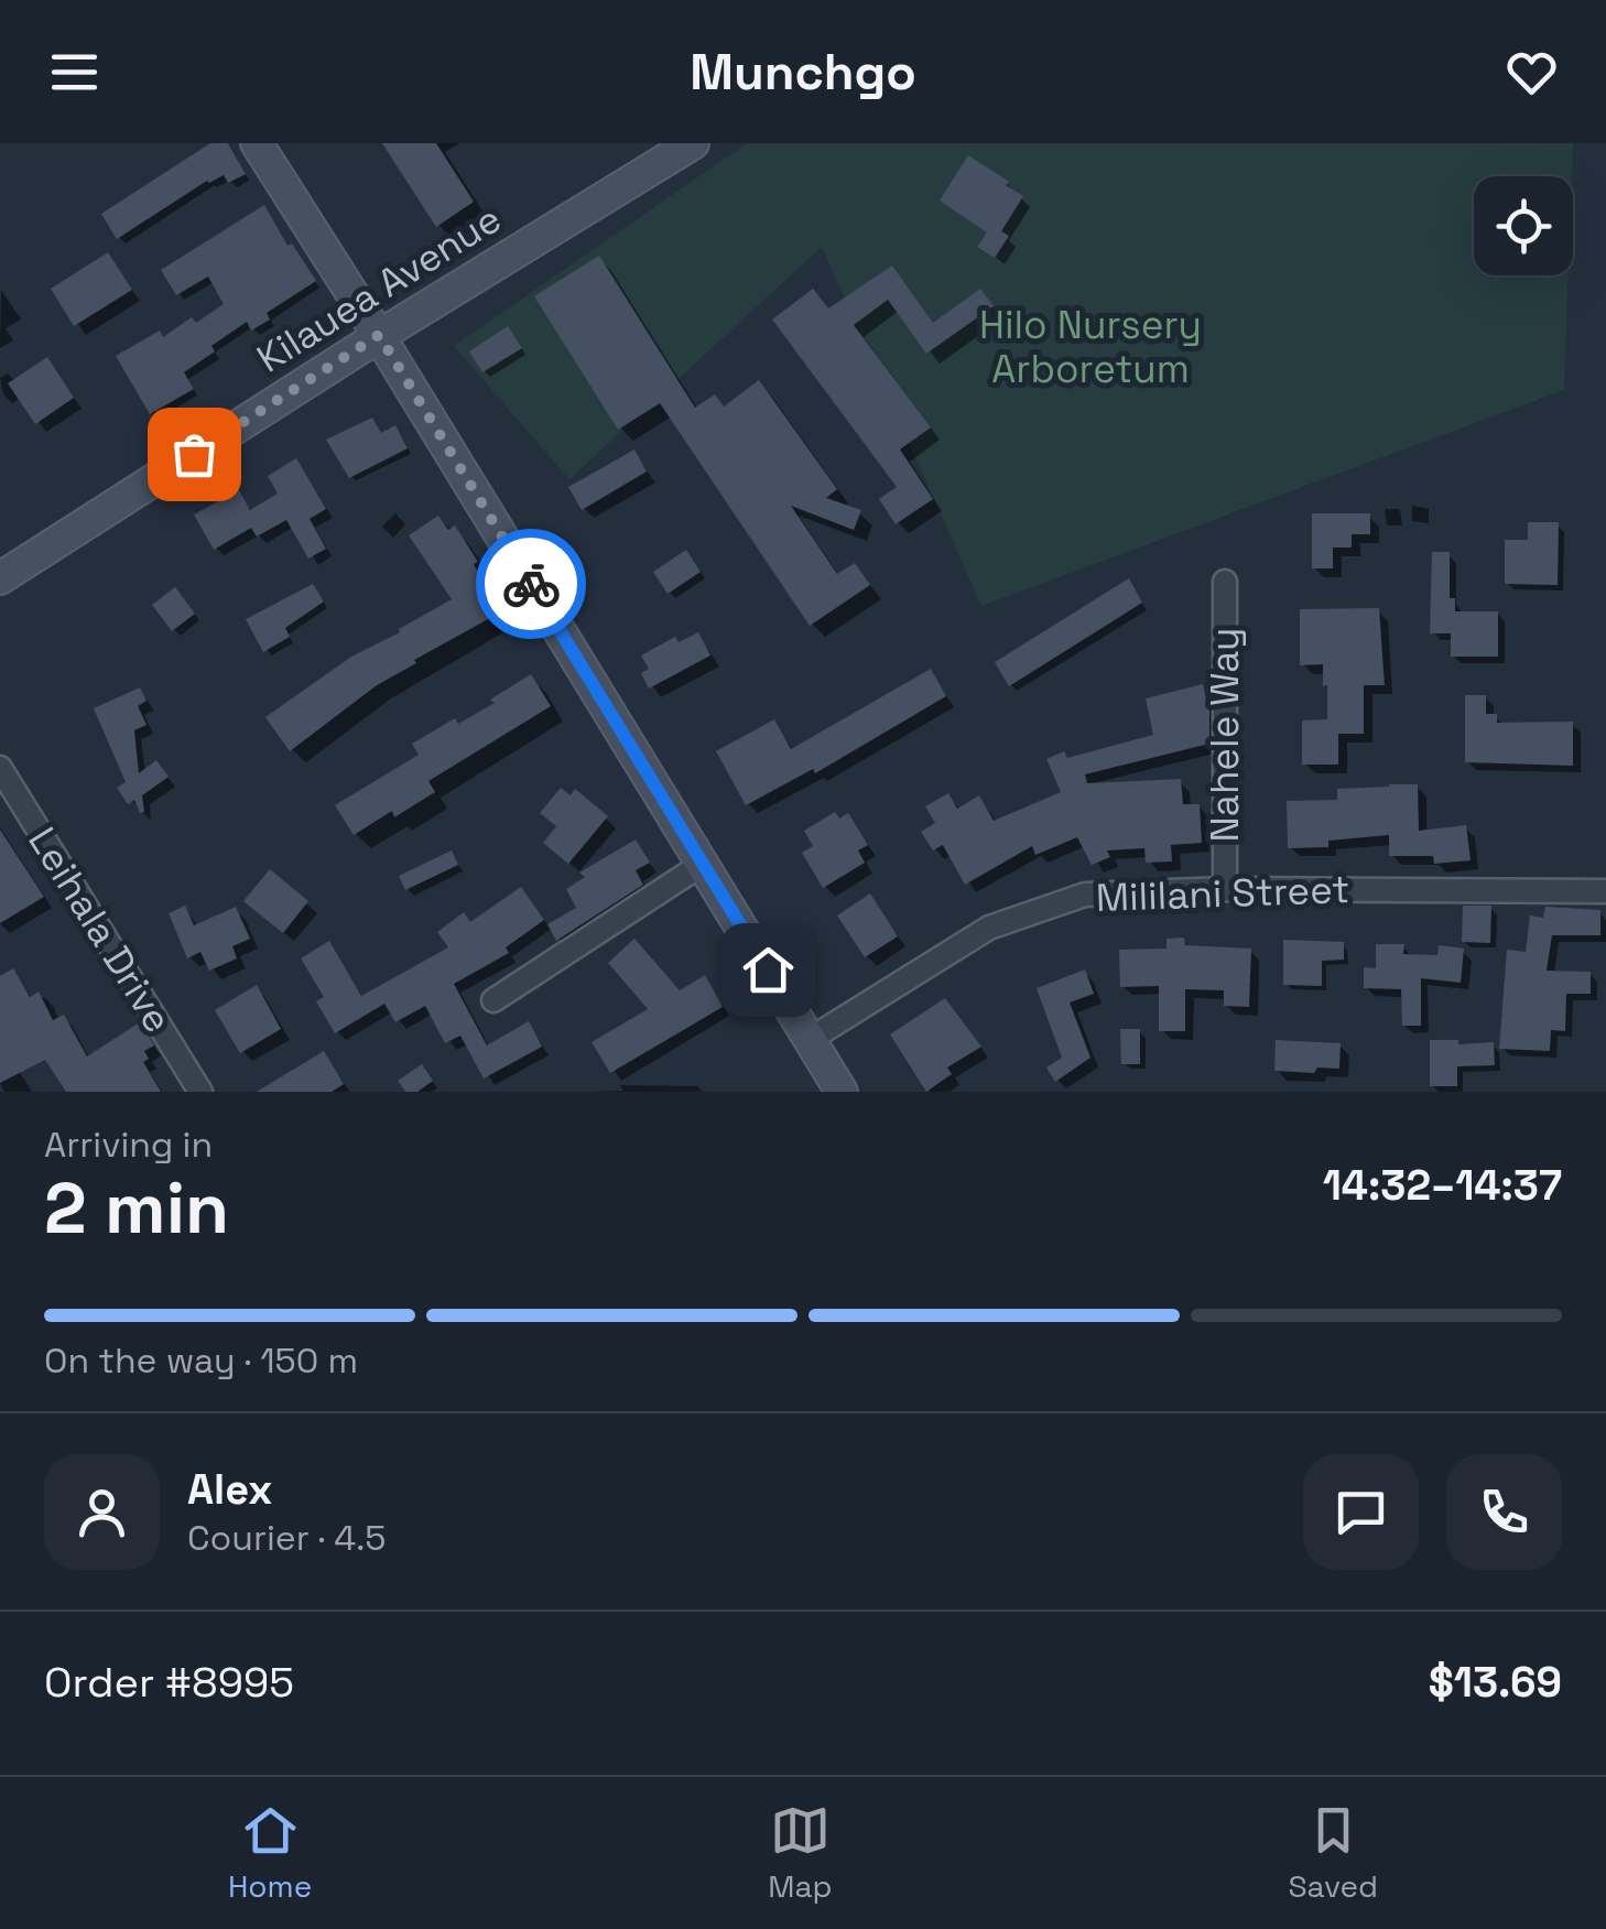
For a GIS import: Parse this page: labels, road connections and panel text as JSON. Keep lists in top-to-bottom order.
{
  "streets": {
    "street": [
      "Kilauea Avenue",
      "Nahele Way",
      "Mililani Street",
      "Leihala Drive"
    ]
  },
  "crossings": [
    ["Nahele Way", "Mililani Street"]
  ],
  "parks": ["Hilo Nursery Arboretum"],
  "page": {
    "header": "Munchgo",
    "heading": ["2 min", "Arriving in", "14:32–14:37"],
    "panel": [
      "Alex",
      "Courier · 4.5",
      "Order #8995",
      "$13.69"
    ],
    "bar": "On the way · 150 m",
    "tabs": ["Home", "Map", "Saved"]
  }
}
